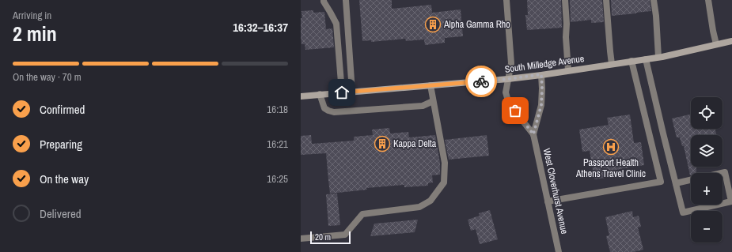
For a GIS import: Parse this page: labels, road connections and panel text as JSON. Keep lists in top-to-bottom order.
{
  "streets": {
    "main road": ["South Milledge Avenue"],
    "street": ["West Cloverhurst Avenue"]
  },
  "crossings": [
    ["South Milledge Avenue", "West Cloverhurst Avenue"]
  ],
  "places": {
    "building": ["Alpha Gamma Rho", "Kappa Delta"],
    "hospital": ["Passport Health Athens Travel Clinic"]
  },
  "scale_bar": "20 m",
  "page": {
    "heading": ["2 min", "Arriving in", "16:32–16:37"],
    "bar": "On the way · 70 m",
    "list": [
      ["Confirmed", "16:18"],
      ["Preparing", "16:21"],
      ["On the way", "16:25"],
      "Delivered"
    ],
    "map_buttons": ["+", "−"],
    "scale": "20 m"
  }
}
